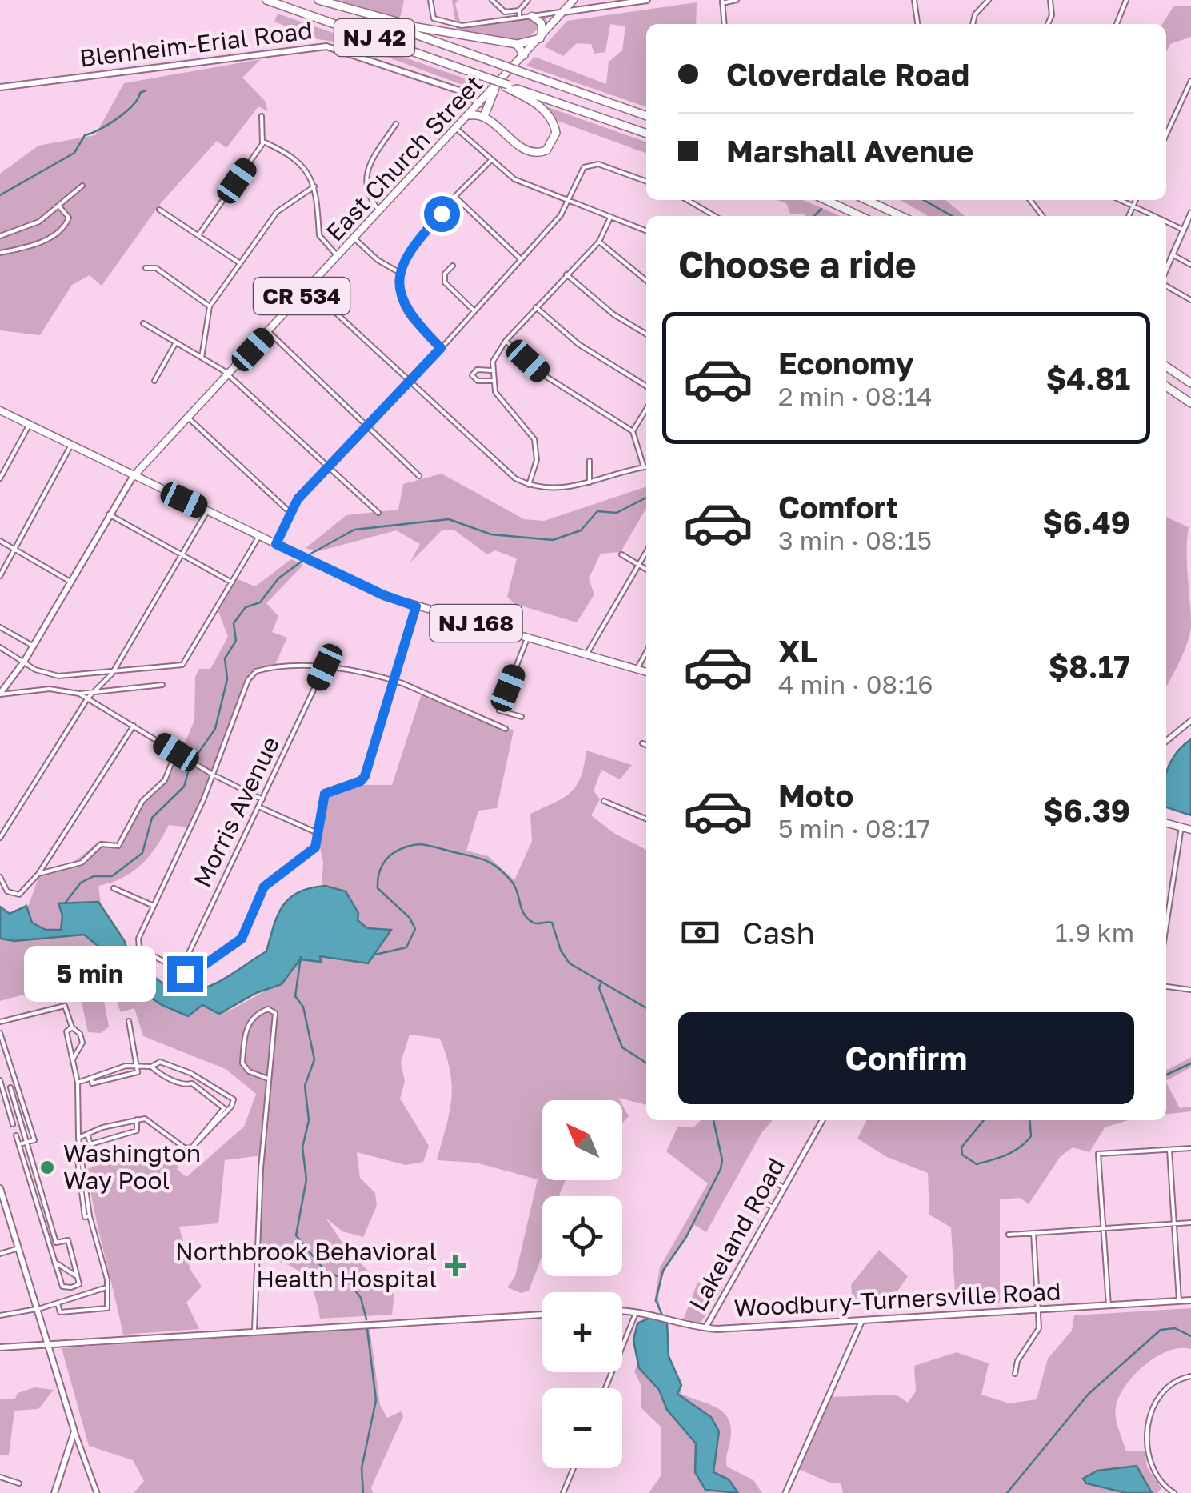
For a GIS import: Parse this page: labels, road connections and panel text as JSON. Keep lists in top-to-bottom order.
{
  "streets": {
    "highway": ["NJ 42"],
    "main road": [
      "Blenheim-Erial Road",
      "East Church Street",
      "CR 534",
      "NJ 168",
      "Woodbury-Turnersville Road"
    ],
    "street": ["Morris Avenue", "Lakeland Road"]
  },
  "crossings": [
    ["NJ 42", "East Church Street"],
    ["Blenheim-Erial Road", "East Church Street"],
    ["East Church Street", "CR 534"],
    ["East Church Street", "NJ 168"],
    ["CR 534", "NJ 168"],
    ["Lakeland Road", "Woodbury-Turnersville Road"]
  ],
  "places": {
    "other": ["Washington Way Pool"],
    "health": ["Northbrook Behavioral Health Hospital"]
  },
  "north": "top left",
  "page": {
    "banner": ["Cloverdale Road", "Marshall Avenue"],
    "heading": "Choose a ride",
    "list": [
      {
        "name": "Economy",
        "note": "2 min · 08:14",
        "value": "$4.81"
      },
      {
        "name": "Comfort",
        "note": "3 min · 08:15",
        "value": "$6.49"
      },
      {
        "name": "XL",
        "note": "4 min · 08:16",
        "value": "$8.17"
      },
      {
        "name": "Moto",
        "note": "5 min · 08:17",
        "value": "$6.39"
      }
    ],
    "pay": ["Cash", "1.9 km"],
    "bubble": "5 min",
    "buttons": "Confirm",
    "map_buttons": ["+", "−"]
  }
}
